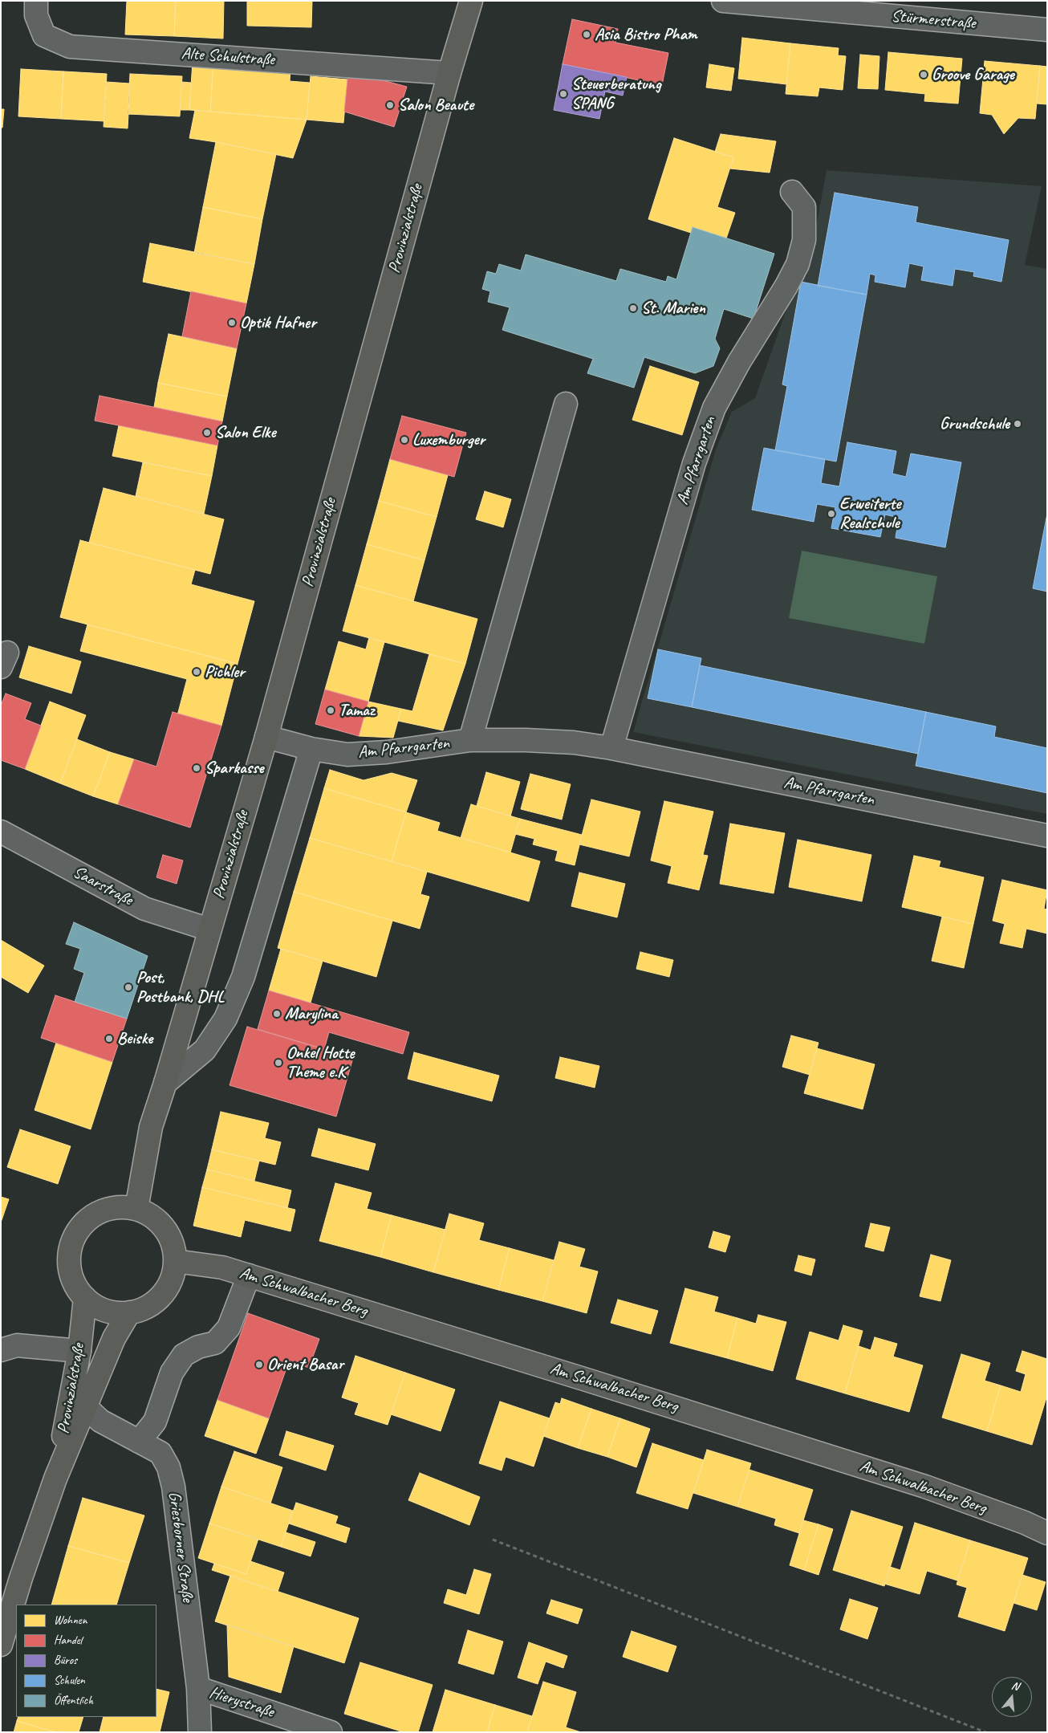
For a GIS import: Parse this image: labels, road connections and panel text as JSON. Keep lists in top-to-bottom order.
{
  "streets": {
    "main road": ["Provinzialstraße", "Am Schwalbacher Berg"],
    "street": [
      "Stürmerstraße",
      "Alte Schulstraße",
      "Am Pfarrgarten",
      "Saarstraße",
      "Griesborner Straße",
      "Hierystraße"
    ]
  },
  "crossings": [
    ["Alte Schulstraße", "Provinzialstraße"],
    ["Provinzialstraße", "Am Pfarrgarten"],
    ["Provinzialstraße", "Saarstraße"],
    ["Provinzialstraße", "Am Schwalbacher Berg"],
    ["Provinzialstraße", "Griesborner Straße"],
    ["Griesborner Straße", "Hierystraße"]
  ],
  "places": [
    "Asia Bistro Pham",
    "Groove Garage",
    "Steuerberatung SPANG",
    "Salon Beaute",
    "St. Marien",
    "Optik Hafner",
    "Grundschule",
    "Salon Elke",
    "Luxemburger",
    "Erweiterte Realschule",
    "Pichler",
    "Tamaz",
    "Sparkasse",
    "Post, Postbank, DHL",
    "Marylina",
    "Beiske",
    "Onkel Hotte Theme e.K",
    "Orient Basar"
  ],
  "legend": [
    "Wohnen",
    "Handel",
    "Büros",
    "Schulen",
    "Öffentlich"
  ],
  "north": "top"
}
